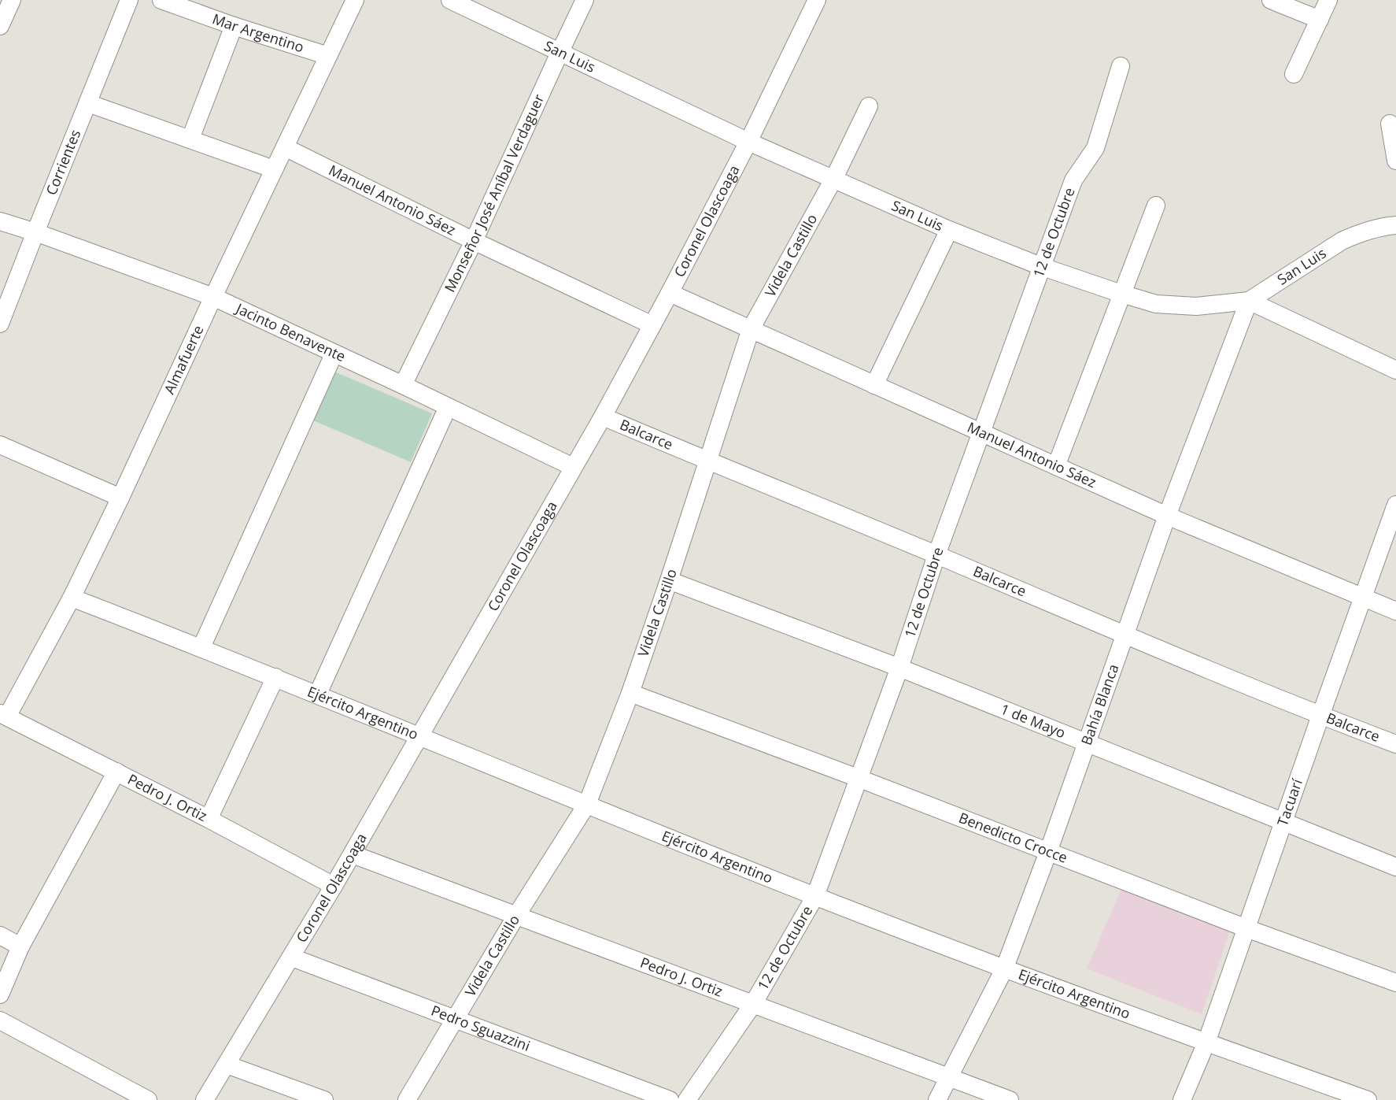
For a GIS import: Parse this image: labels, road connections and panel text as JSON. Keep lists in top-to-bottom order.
{
  "streets": {
    "street": [
      "Mar Argentino",
      "San Luis",
      "Corrientes",
      "Monseñor José Aníbal Verdaguer",
      "Manuel Antonio Sáez",
      "Coronel Olascoaga",
      "12 de Octubre",
      "Videla Castillo",
      "Jacinto Benavente",
      "Almafuerte",
      "Balcarce",
      "Bahía Blanca",
      "Ejército Argentino",
      "1 de Mayo",
      "Pedro J. Ortiz",
      "Tacuarí",
      "Benedicto Crocce",
      "Pedro Sguazzini"
    ]
  },
  "crossings": [
    ["Mar Argentino", "Almafuerte"],
    ["San Luis", "Monseñor José Aníbal Verdaguer"],
    ["San Luis", "Coronel Olascoaga"],
    ["San Luis", "12 de Octubre"],
    ["San Luis", "Videla Castillo"],
    ["San Luis", "Bahía Blanca"],
    ["Corrientes", "Jacinto Benavente"],
    ["Monseñor José Aníbal Verdaguer", "Manuel Antonio Sáez"],
    ["Monseñor José Aníbal Verdaguer", "Jacinto Benavente"],
    ["Manuel Antonio Sáez", "Coronel Olascoaga"],
    ["Manuel Antonio Sáez", "12 de Octubre"],
    ["Manuel Antonio Sáez", "Videla Castillo"],
    ["Manuel Antonio Sáez", "Almafuerte"],
    ["Manuel Antonio Sáez", "Bahía Blanca"],
    ["Manuel Antonio Sáez", "Tacuarí"],
    ["Coronel Olascoaga", "Jacinto Benavente"],
    ["Coronel Olascoaga", "Balcarce"],
    ["Coronel Olascoaga", "Ejército Argentino"],
    ["Coronel Olascoaga", "Pedro J. Ortiz"],
    ["Coronel Olascoaga", "Pedro Sguazzini"],
    ["12 de Octubre", "Balcarce"],
    ["12 de Octubre", "Ejército Argentino"],
    ["12 de Octubre", "1 de Mayo"],
    ["12 de Octubre", "Pedro J. Ortiz"],
    ["12 de Octubre", "Benedicto Crocce"],
    ["Videla Castillo", "Balcarce"],
    ["Videla Castillo", "Ejército Argentino"],
    ["Videla Castillo", "1 de Mayo"],
    ["Videla Castillo", "Pedro J. Ortiz"],
    ["Videla Castillo", "Benedicto Crocce"],
    ["Videla Castillo", "Pedro Sguazzini"],
    ["Jacinto Benavente", "Almafuerte"],
    ["Almafuerte", "Ejército Argentino"],
    ["Almafuerte", "Pedro J. Ortiz"],
    ["Balcarce", "Bahía Blanca"],
    ["Balcarce", "Tacuarí"],
    ["Bahía Blanca", "Ejército Argentino"],
    ["Bahía Blanca", "1 de Mayo"],
    ["Bahía Blanca", "Pedro J. Ortiz"],
    ["Bahía Blanca", "Benedicto Crocce"],
    ["Ejército Argentino", "Tacuarí"],
    ["1 de Mayo", "Tacuarí"],
    ["Tacuarí", "Benedicto Crocce"]
  ]
}
